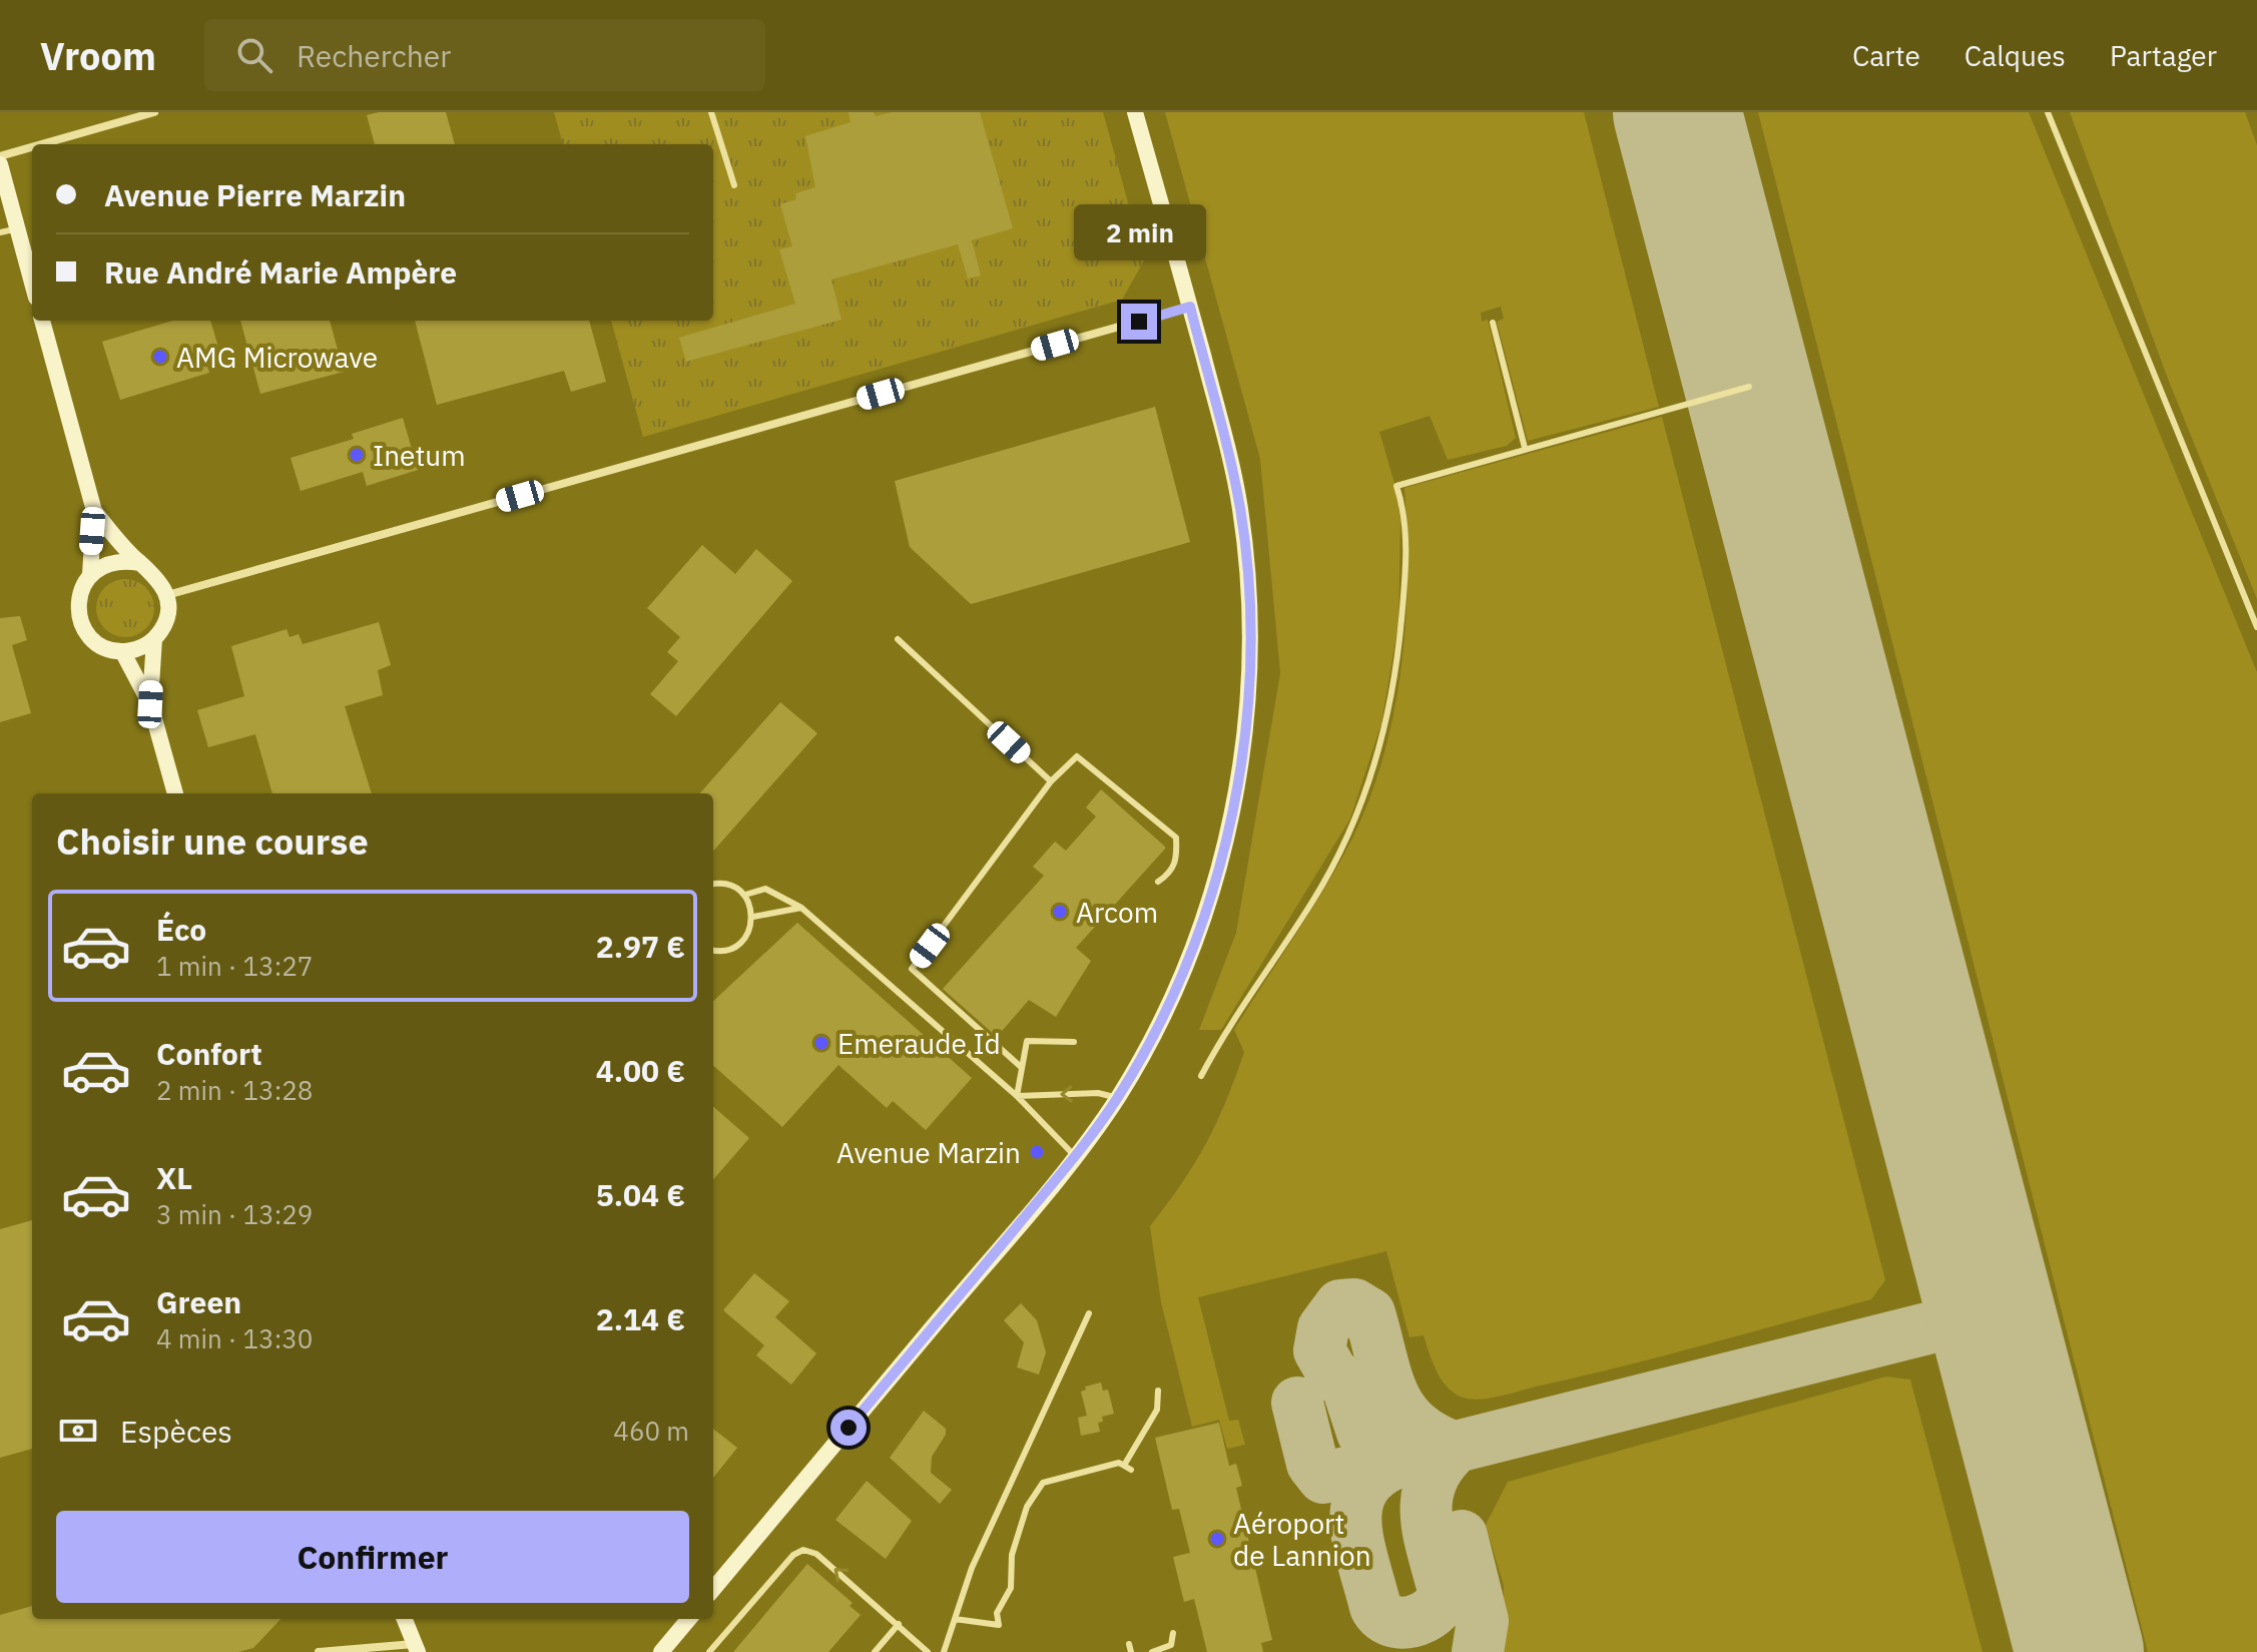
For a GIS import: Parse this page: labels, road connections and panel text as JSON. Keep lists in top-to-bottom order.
{
  "places": [
    "AMG Microwave",
    "Inetum",
    "Arcom",
    "Emeraude Id",
    "Avenue Marzin",
    "Aéroport de Lannion"
  ],
  "page": {
    "header": "Vroom",
    "search": "Rechercher",
    "nav": ["Carte", "Calques", "Partager"],
    "banner": ["Avenue Pierre Marzin", "Rue André Marie Ampère"],
    "bubble": "2 min",
    "heading": "Choisir une course",
    "list": [
      {
        "name": "Éco",
        "note": "1 min · 13:27",
        "value": "2.97 €"
      },
      {
        "name": "Confort",
        "note": "2 min · 13:28",
        "value": "4.00 €"
      },
      {
        "name": "XL",
        "note": "3 min · 13:29",
        "value": "5.04 €"
      },
      {
        "name": "Green",
        "note": "4 min · 13:30",
        "value": "2.14 €"
      }
    ],
    "pay": ["Espèces", "460 m"],
    "buttons": "Confirmer"
  }
}
